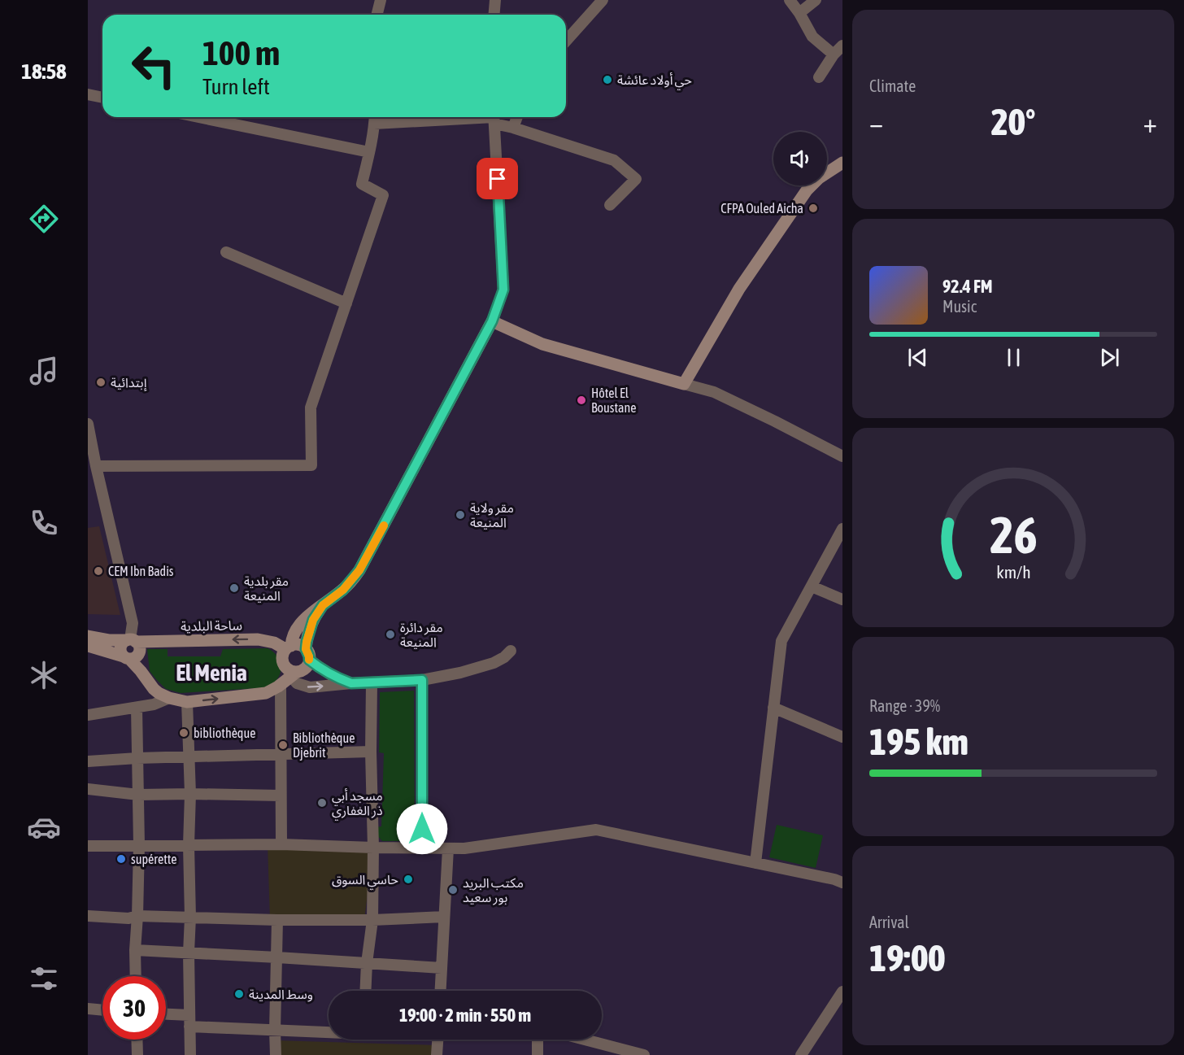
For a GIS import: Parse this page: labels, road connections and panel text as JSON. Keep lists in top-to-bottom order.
{
  "streets": {
    "street": ["ساحة البلدية"]
  },
  "districts": ["El Menia"],
  "places": [
    "حي أولاد عائشة",
    "CFPA Ouled Aicha",
    "إبتدائية",
    "Hôtel El Boustane",
    "مقر ولاية المنيعة",
    "CEM Ibn Badis",
    "مقر بلدية المنيعة",
    "مقر دائرة المنيعة",
    "bibliothèque",
    "Bibliothèque Djebrit",
    "مسجد أبي ذر الغفاري",
    "supérette",
    "حاسي السوق",
    "مكتب البريد بور سعيد",
    "وسط المدينة"
  ],
  "page": {
    "tabs": "18:58",
    "tile": [
      "Climate",
      ["Range · 39%", "195 km"],
      ["Arrival", "19:00"]
    ],
    "turn": ["100 m", "Turn left"],
    "heat": ["−", "20°", "+"],
    "song": ["92.4 FM", "Music"],
    "limit": "30",
    "trip": "19:00 · 2 min · 550 m",
    "gauge": ["26", "km/h"]
  }
}
